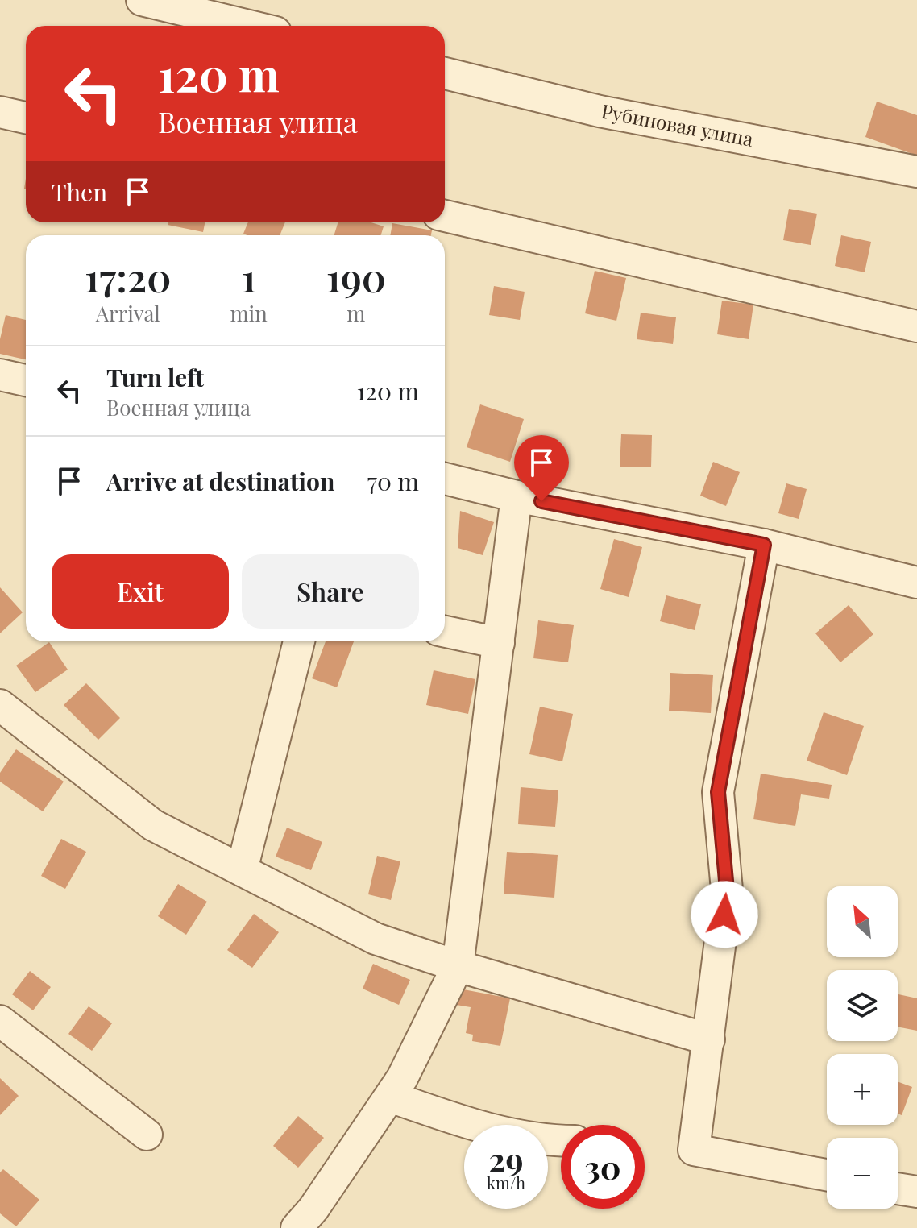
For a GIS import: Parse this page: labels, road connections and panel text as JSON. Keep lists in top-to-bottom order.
{
  "streets": {
    "street": ["Рубиновая улица"]
  },
  "north": "top left",
  "page": {
    "turn": ["120 m", "Военная улица"],
    "then": "Then",
    "eta": [
      "17:20",
      "Arrival",
      "1",
      "min",
      "190",
      "m"
    ],
    "list": [
      {
        "name": "Turn left",
        "note": "Военная улица",
        "value": "120 m"
      },
      {
        "name": "Arrive at destination",
        "value": "70 m"
      }
    ],
    "buttons": ["Exit", "Share"],
    "map_buttons": ["+", "−"],
    "speed": "29 km/h",
    "limit": "30"
  }
}
